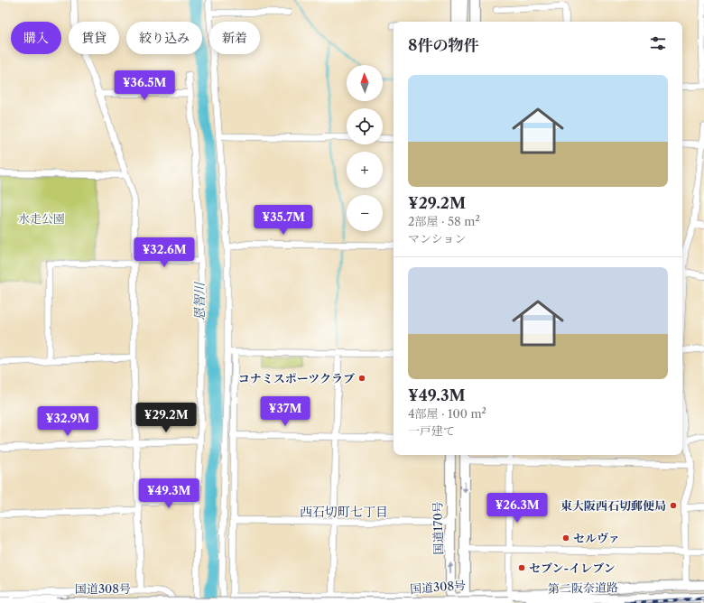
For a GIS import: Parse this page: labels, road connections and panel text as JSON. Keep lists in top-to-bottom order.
{
  "streets": {
    "highway": ["国道170号", "国道308号", "第二阪奈道路"]
  },
  "crossings": [
    ["国道170号", "国道308号"],
    ["国道308号", "第二阪奈道路"]
  ],
  "districts": ["西石切町七丁目"],
  "water": ["恩智川"],
  "parks": ["水走公園"],
  "places": [
    "コナミスポーツクラブ",
    "東大阪西石切郵便局",
    "セルヴァ",
    "セブン-イレブン"
  ],
  "north": "top",
  "page": {
    "chip": [
      "購入",
      "賃貸",
      "絞り込み",
      "新着"
    ],
    "heading": "8件の物件",
    "map_buttons": ["+", "−"],
    "list": [
      {
        "name": "¥29.2M",
        "note": "2部屋 · 58 m² · マンション"
      },
      {
        "name": "¥49.3M",
        "note": "4部屋 · 100 m² · 一戸建て"
      }
    ],
    "price": [
      "¥36.5M",
      "¥35.7M",
      "¥32.6M",
      "¥37M",
      "¥29.2M",
      "¥32.9M",
      "¥49.3M",
      "¥26.3M"
    ]
  }
}
